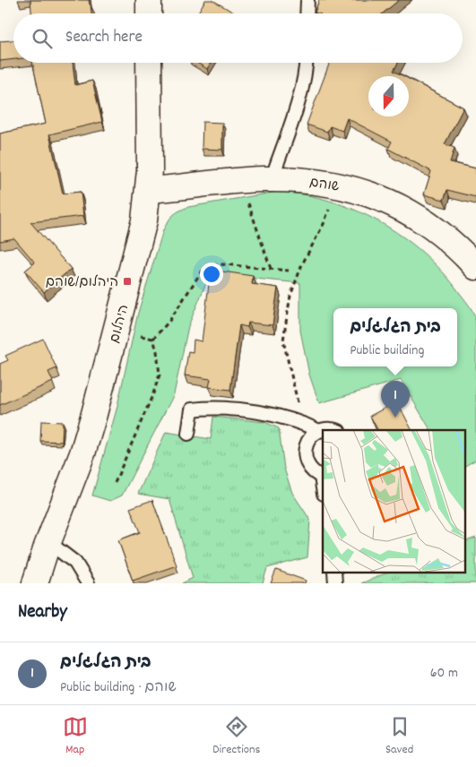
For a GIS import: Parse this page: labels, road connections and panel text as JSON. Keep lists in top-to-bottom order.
{
  "streets": {
    "street": ["שוהם", "היהלום"]
  },
  "crossings": [
    ["שוהם", "היהלום"]
  ],
  "places": {
    "transit": ["היהלום/שוהם"]
  },
  "north": "bottom",
  "page": {
    "search": "Search here",
    "popup": ["בית הגלגלים", "Public building"],
    "pins": "1",
    "heading": "Nearby",
    "list": [
      {
        "mark": "1",
        "name": "בית הגלגלים",
        "note": "Public building · שוהם",
        "value": "60 m"
      }
    ],
    "nav": ["Map", "Directions", "Saved"]
  }
}
